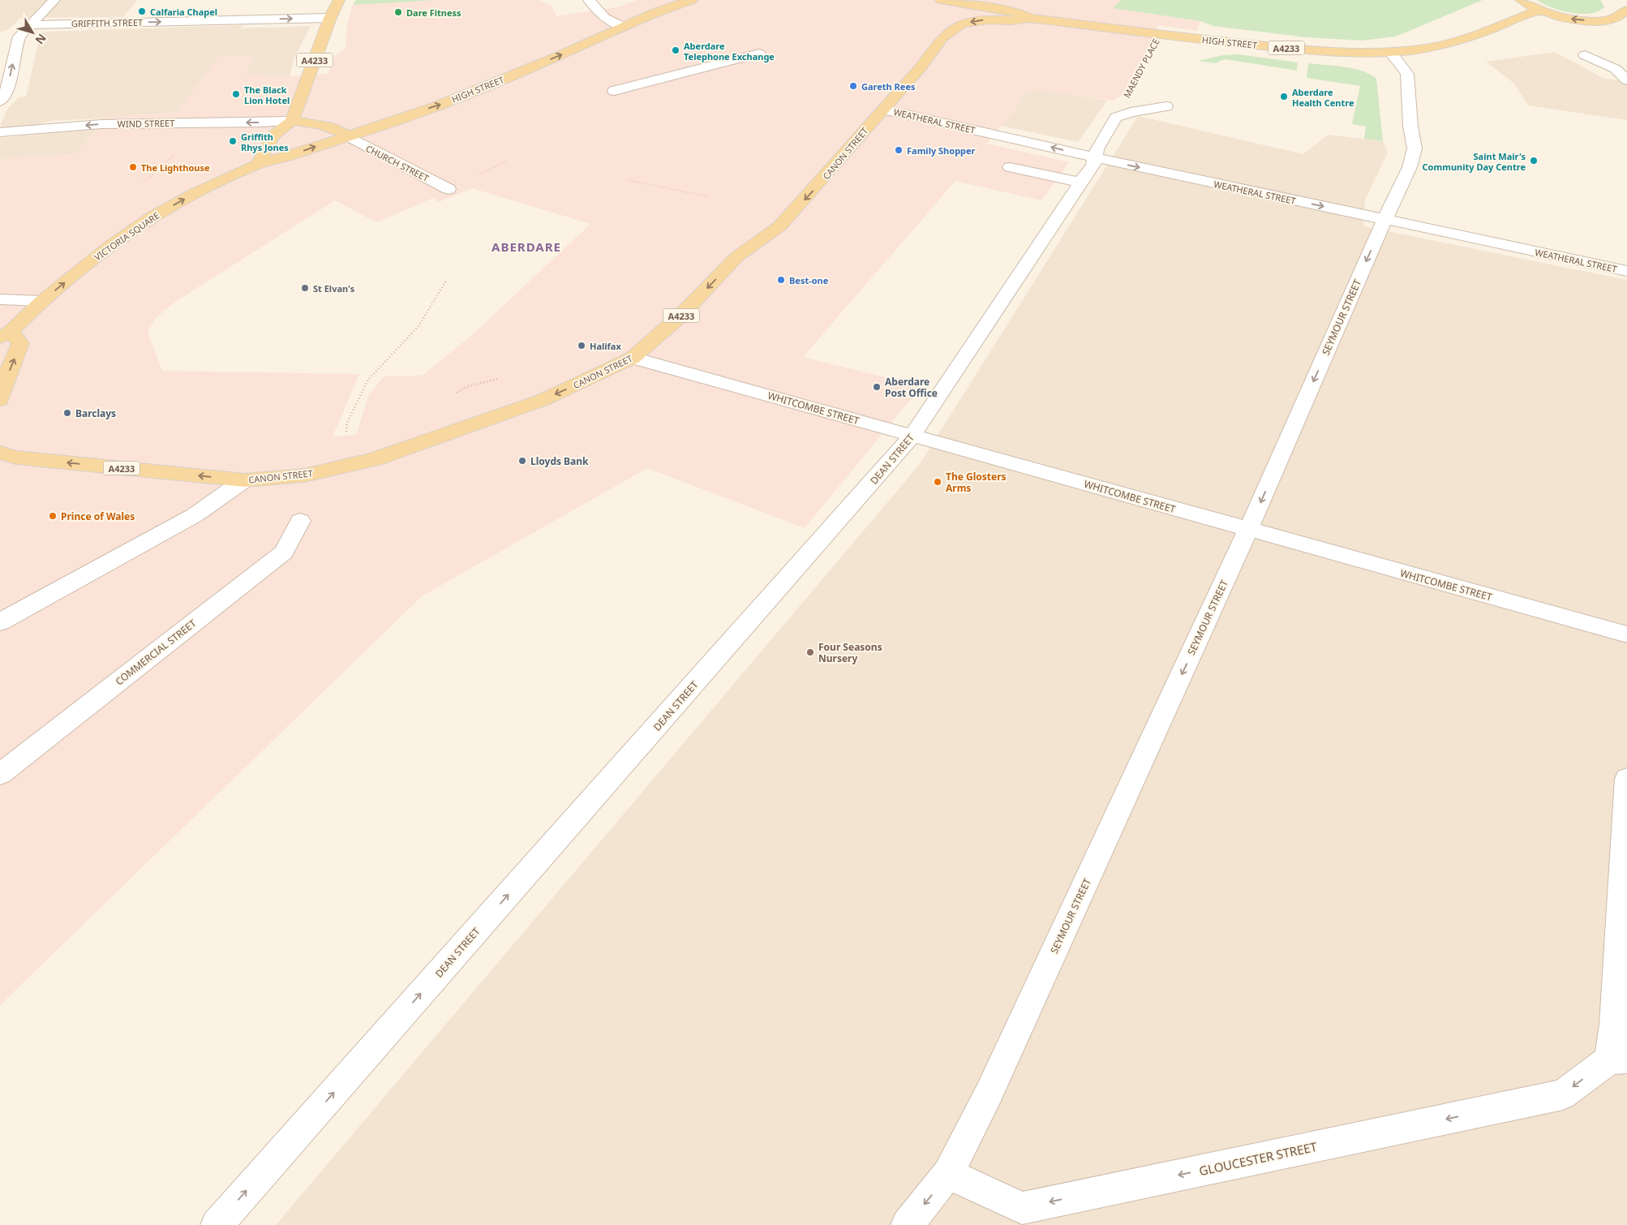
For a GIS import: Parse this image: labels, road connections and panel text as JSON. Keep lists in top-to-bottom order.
{
  "streets": {
    "main road": [
      "HIGH STREET",
      "A4233",
      "CANON STREET",
      "VICTORIA SQUARE"
    ],
    "street": [
      "GRIFFITH STREET",
      "MAENDY PLACE",
      "WEATHERAL STREET",
      "WIND STREET",
      "CHURCH STREET",
      "SEYMOUR STREET",
      "WHITCOMBE STREET",
      "DEAN STREET",
      "COMMERCIAL STREET",
      "GLOUCESTER STREET"
    ]
  },
  "crossings": [
    ["GRIFFITH STREET", "A4233"],
    ["HIGH STREET", "MAENDY PLACE"],
    ["HIGH STREET", "CANON STREET"],
    ["HIGH STREET", "CHURCH STREET"],
    ["HIGH STREET", "VICTORIA SQUARE"],
    ["HIGH STREET", "SEYMOUR STREET"],
    ["A4233", "WIND STREET"],
    ["A4233", "CANON STREET"],
    ["MAENDY PLACE", "WEATHERAL STREET"],
    ["MAENDY PLACE", "DEAN STREET"],
    ["WEATHERAL STREET", "CANON STREET"],
    ["WEATHERAL STREET", "SEYMOUR STREET"],
    ["WEATHERAL STREET", "DEAN STREET"],
    ["CANON STREET", "WHITCOMBE STREET"],
    ["SEYMOUR STREET", "WHITCOMBE STREET"],
    ["SEYMOUR STREET", "GLOUCESTER STREET"],
    ["WHITCOMBE STREET", "DEAN STREET"]
  ],
  "one_way": [
    "GRIFFITH STREET",
    "HIGH STREET",
    "WIND STREET",
    "CANON STREET",
    "VICTORIA SQUARE",
    "SEYMOUR STREET",
    "DEAN STREET",
    "GLOUCESTER STREET"
  ],
  "districts": ["ABERDARE"],
  "places": [
    "Calfaria Chapel",
    "Dare Fitness",
    "Aberdare Telephone Exchange",
    "Gareth Rees",
    "The Black Lion Hotel",
    "Aberdare Health Centre",
    "Griffith Rhys Jones",
    "Family Shopper",
    "Saint Mair's Community Day Centre",
    "The Lighthouse",
    "Best-one",
    "St Elvan's",
    "Halifax",
    "Aberdare Post Office",
    "Barclays",
    "Lloyds Bank",
    "The Glosters Arms",
    "Prince of Wales",
    "Four Seasons Nursery"
  ],
  "north": "bottom right"
}
